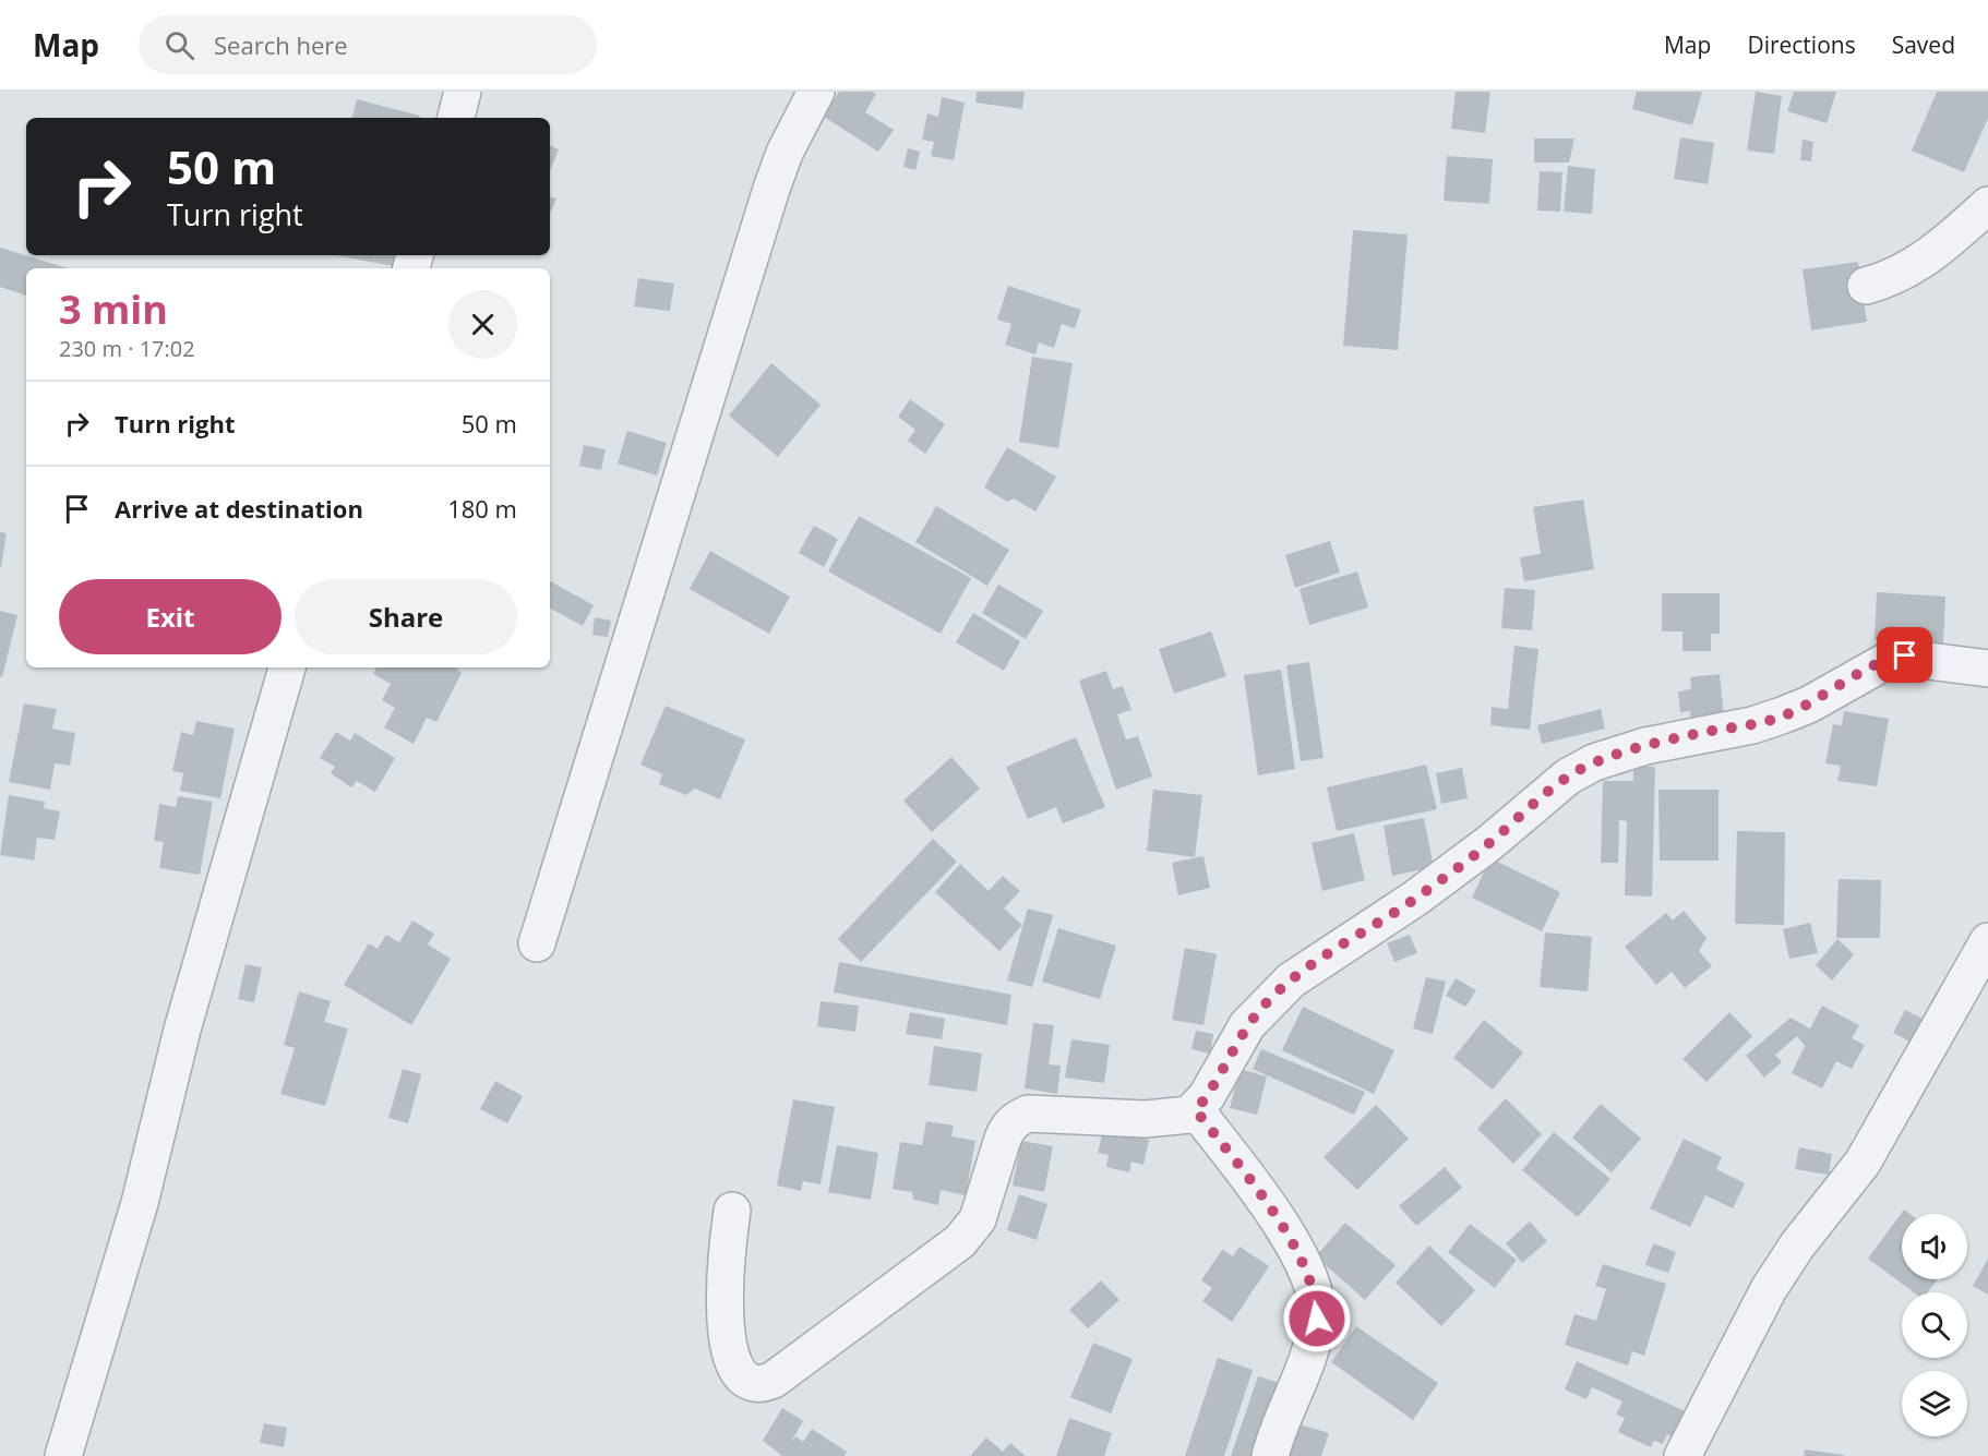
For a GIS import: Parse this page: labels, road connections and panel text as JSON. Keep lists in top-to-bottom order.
{
  "page": {
    "header": "Map",
    "search": "Search here",
    "nav": ["Map", "Directions", "Saved"],
    "turn": ["50 m", "Turn right"],
    "heading": ["3 min", "230 m · 17:02"],
    "list": [
      {
        "name": "Turn right",
        "value": "50 m"
      },
      {
        "name": "Arrive at destination",
        "value": "180 m"
      }
    ],
    "buttons": ["Exit", "Share"]
  }
}
